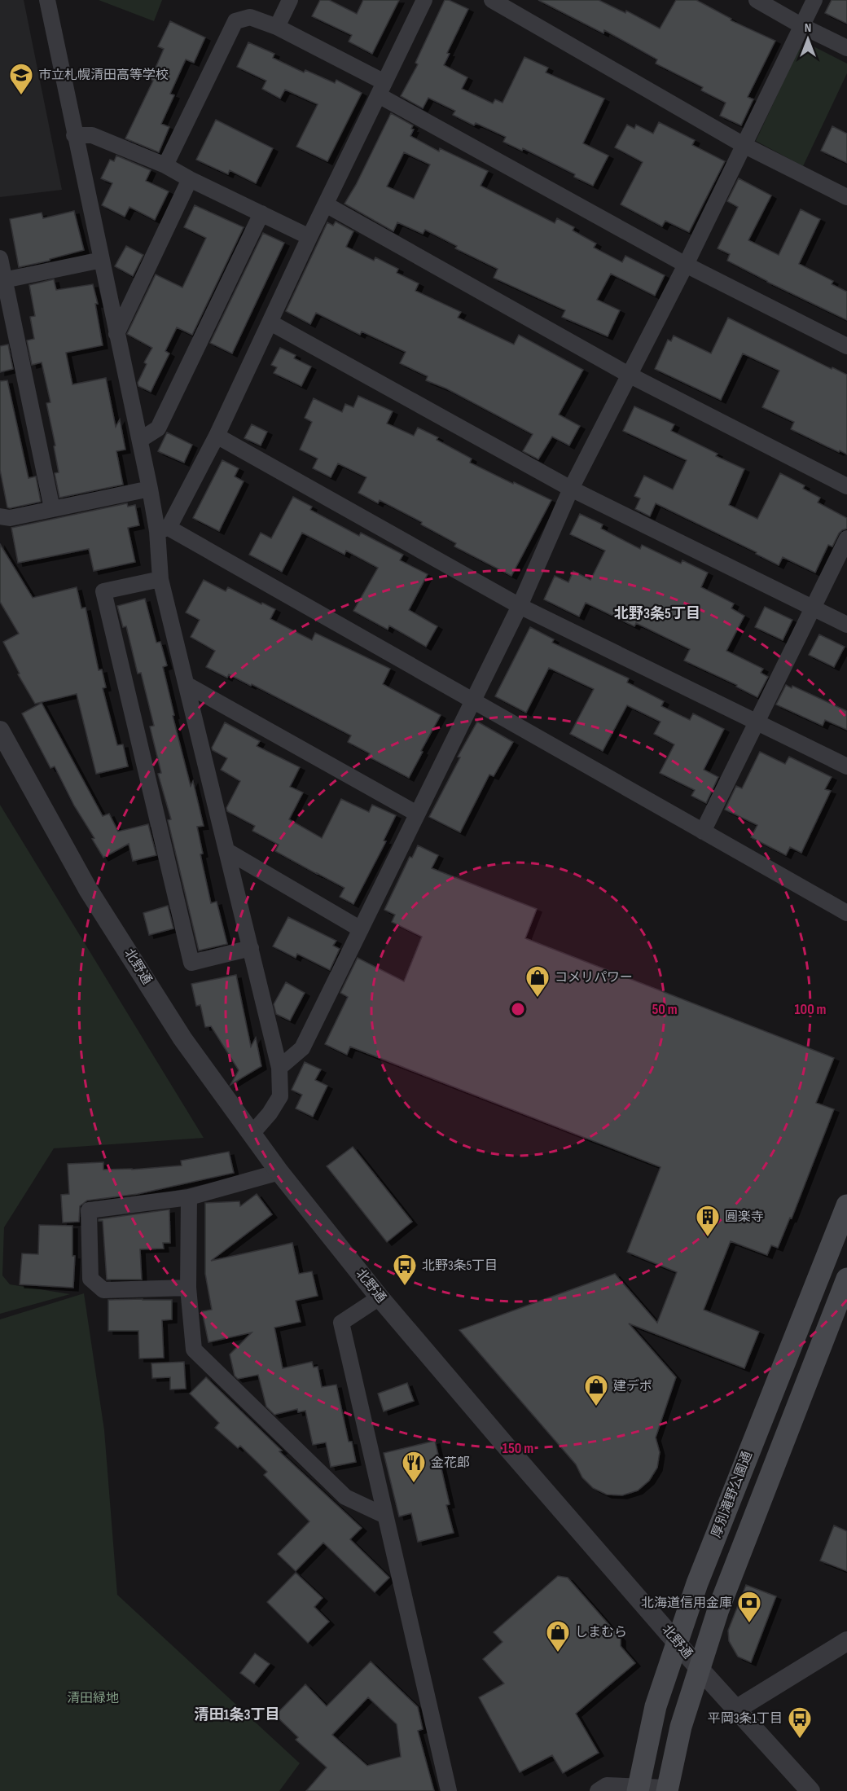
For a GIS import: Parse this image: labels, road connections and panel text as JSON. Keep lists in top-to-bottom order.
{
  "streets": {
    "main road": ["厚別滝野公園通"],
    "street": ["北野通"]
  },
  "crossings": [
    ["北野通", "厚別滝野公園通"]
  ],
  "districts": ["北野3条5丁目", "清田1条3丁目"],
  "parks": ["清田緑地"],
  "places": {
    "school or university": ["市立札幌清田高等学校"],
    "shop": ["コメリパワー", "建デポ", "しまむら"],
    "building": ["圓楽寺"],
    "bus stop": ["北野3条5丁目", "平岡3条1丁目"],
    "restaurant": ["金花郎"],
    "bank": ["北海道信用金庫"]
  },
  "north": "top",
  "rings": ["50 m", "100 m", "150 m"]
}
